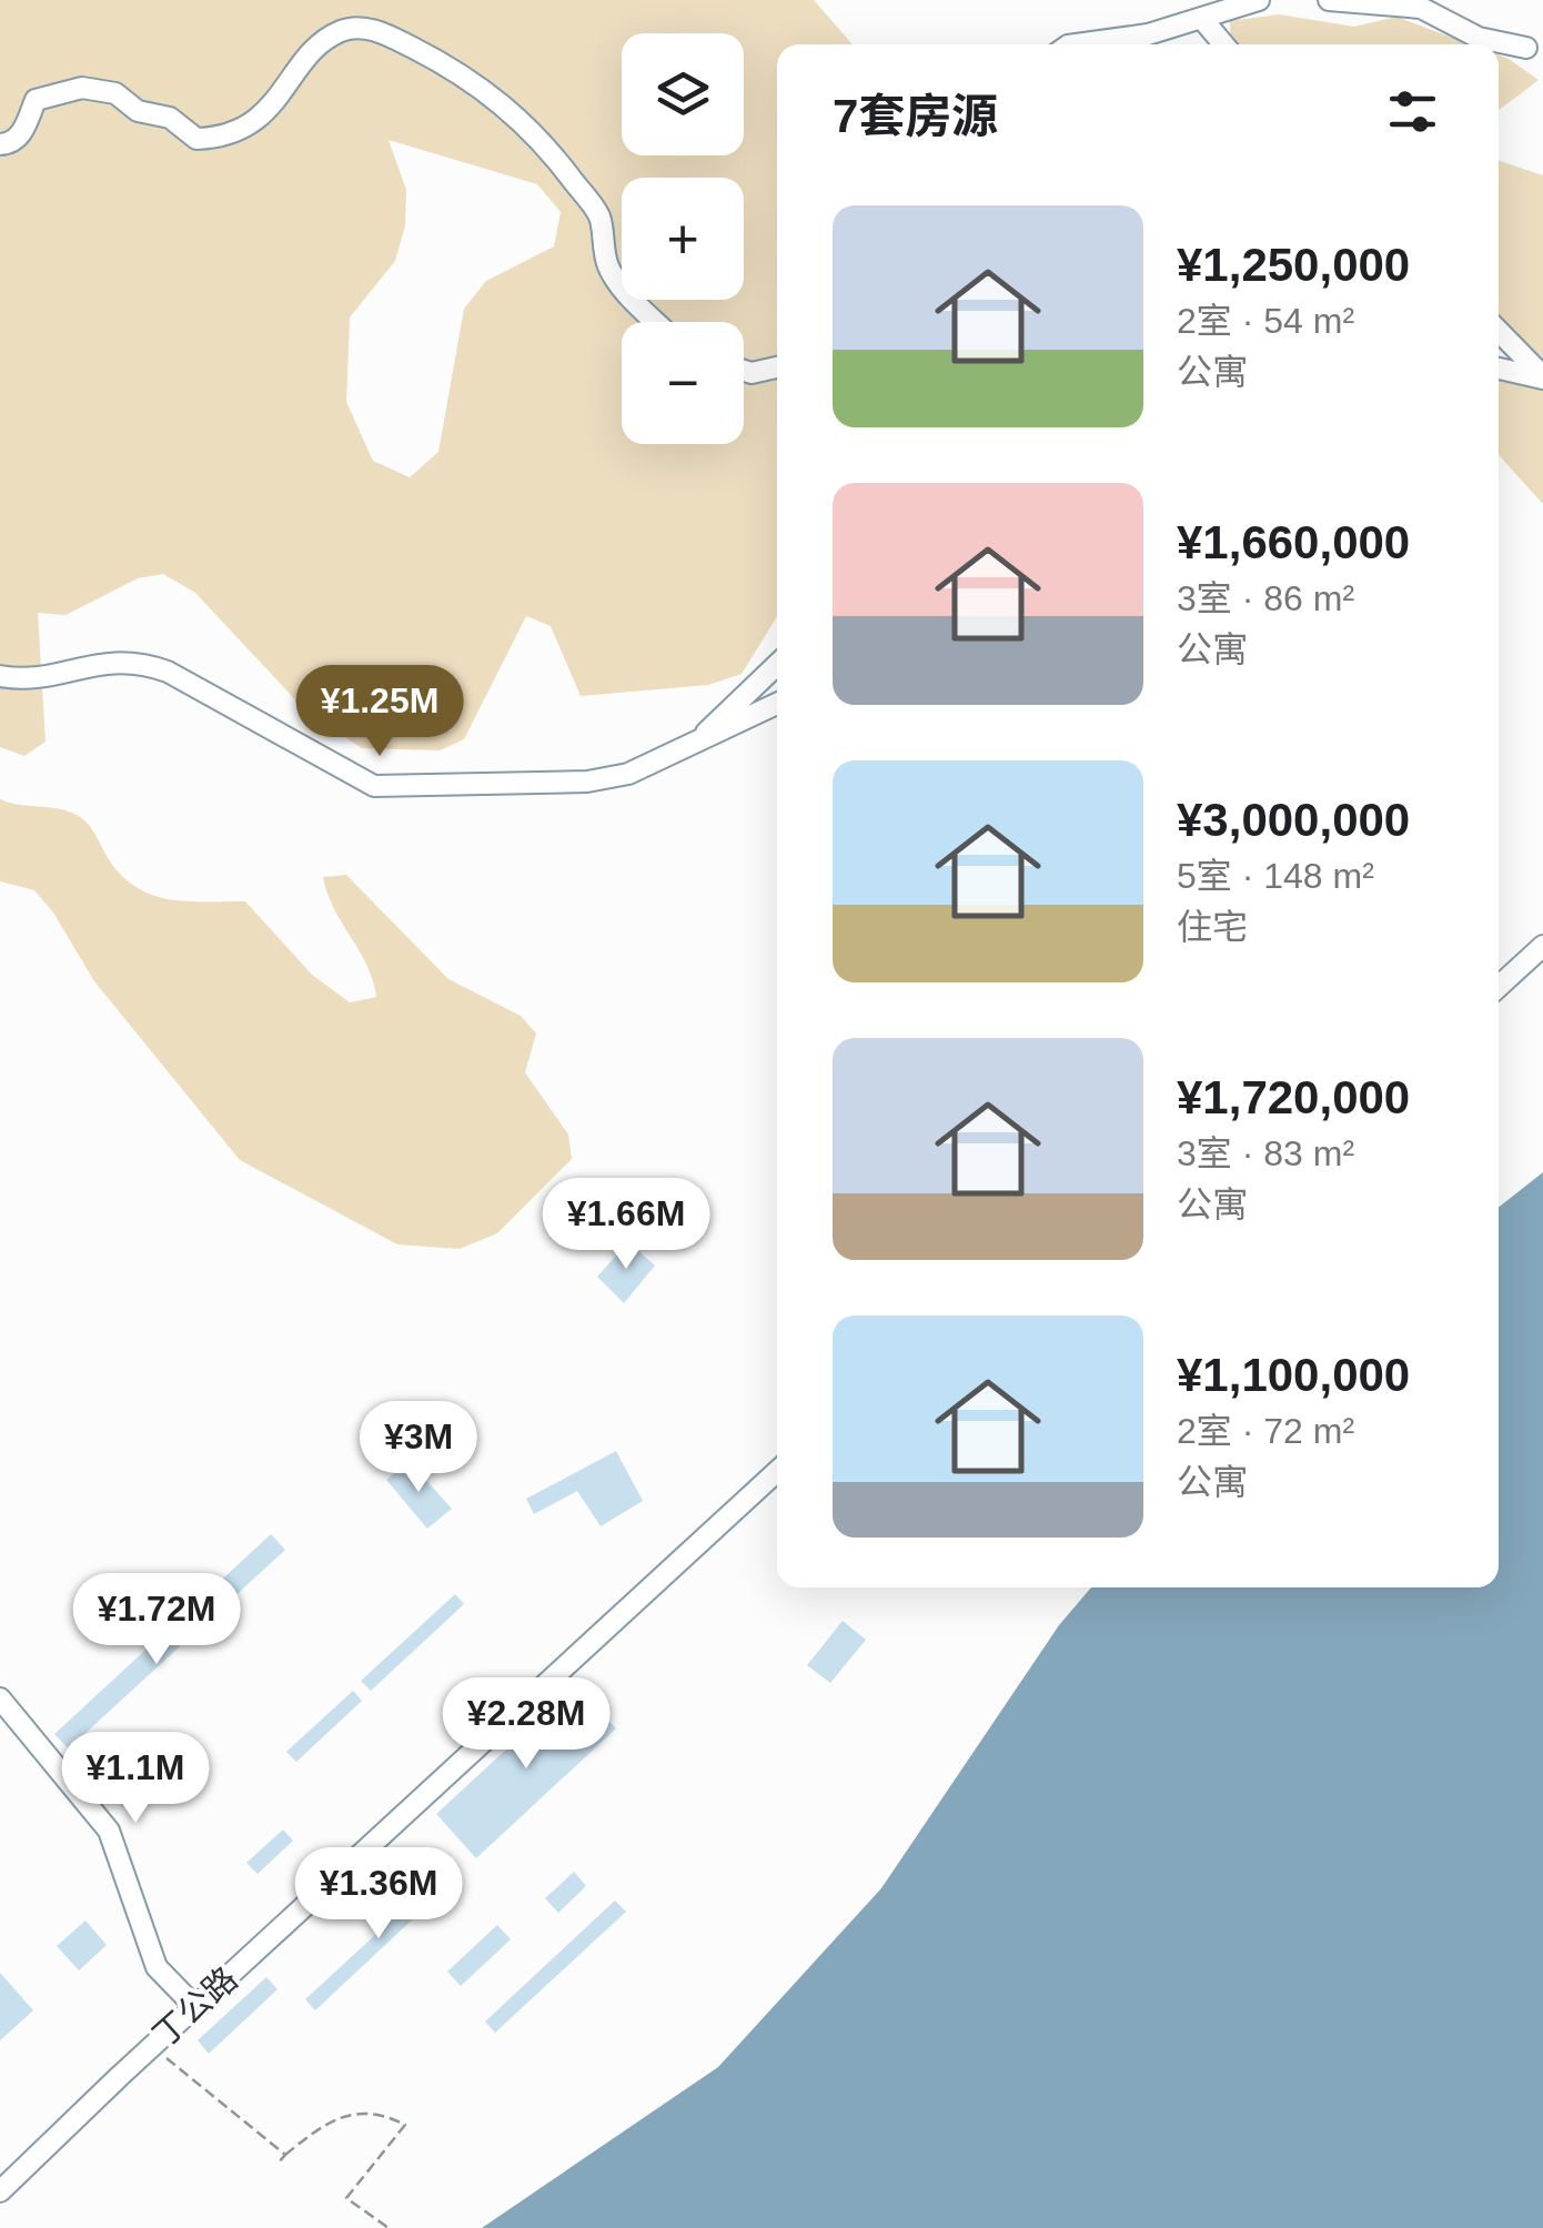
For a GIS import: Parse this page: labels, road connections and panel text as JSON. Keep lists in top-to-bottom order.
{
  "streets": {
    "street": ["丁公路"]
  },
  "page": {
    "map_buttons": ["+", "−"],
    "heading": "7套房源",
    "list": [
      {
        "name": "¥1,250,000",
        "note": "2室 · 54 m² · 公寓"
      },
      {
        "name": "¥1,660,000",
        "note": "3室 · 86 m² · 公寓"
      },
      {
        "name": "¥3,000,000",
        "note": "5室 · 148 m² · 住宅"
      },
      {
        "name": "¥1,720,000",
        "note": "3室 · 83 m² · 公寓"
      },
      {
        "name": "¥1,100,000",
        "note": "2室 · 72 m² · 公寓"
      }
    ],
    "price": [
      "¥1.25M",
      "¥1.66M",
      "¥3M",
      "¥1.72M",
      "¥2.28M",
      "¥1.1M",
      "¥1.36M"
    ]
  }
}
